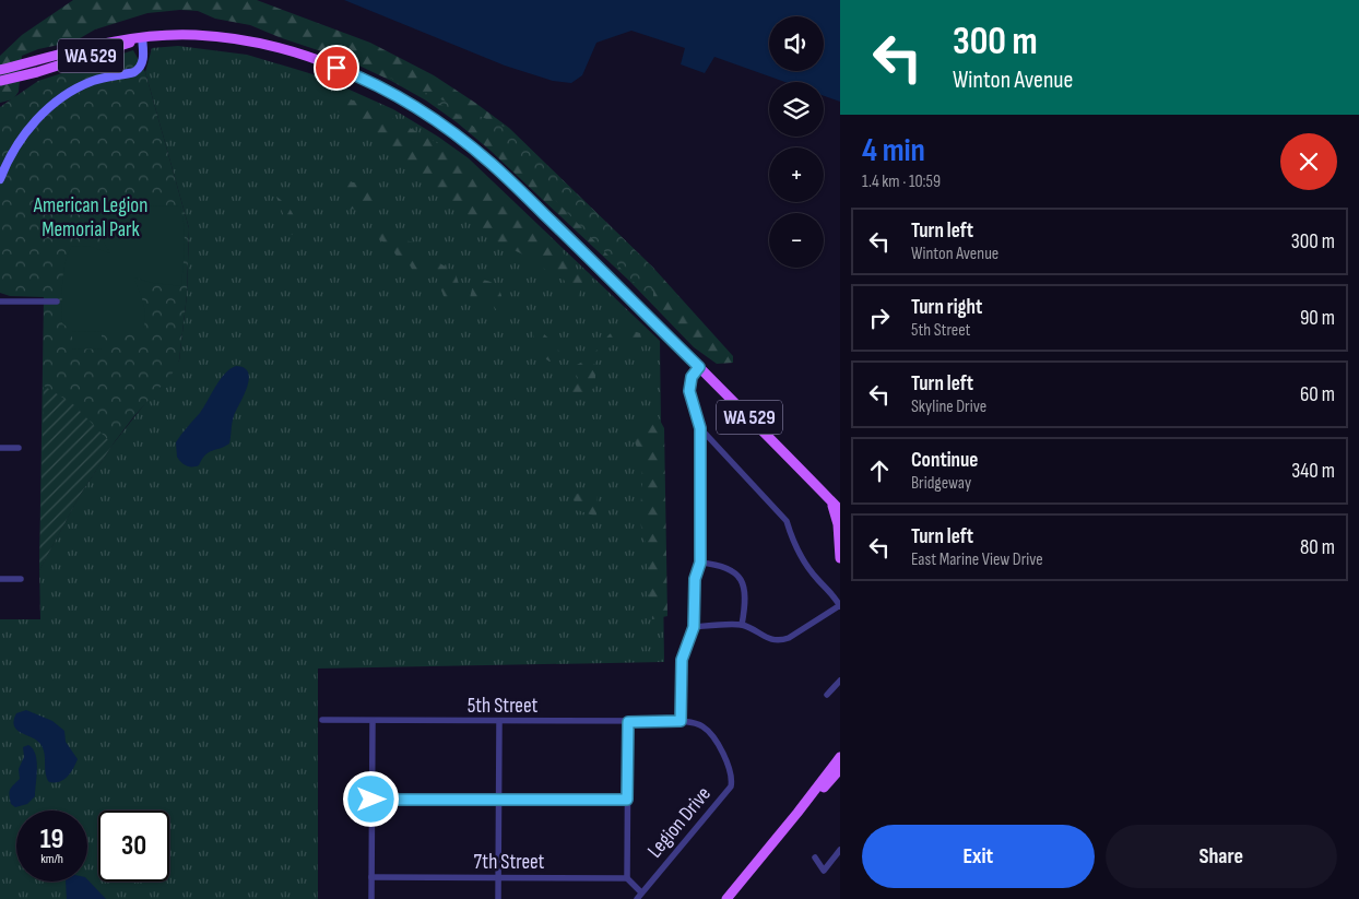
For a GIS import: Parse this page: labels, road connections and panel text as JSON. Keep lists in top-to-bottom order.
{
  "streets": {
    "main road": ["WA 529"],
    "street": ["5th Street", "Legion Drive", "7th Street"]
  },
  "crossings": [
    ["5th Street", "Legion Drive"]
  ],
  "parks": ["American Legion Memorial Park"],
  "page": {
    "turn": ["300 m", "Winton Avenue"],
    "map_buttons": ["+", "−"],
    "heading": ["4 min", "1.4 km · 10:59"],
    "list": [
      {
        "name": "Turn left",
        "note": "Winton Avenue",
        "value": "300 m"
      },
      {
        "name": "Turn right",
        "note": "5th Street",
        "value": "90 m"
      },
      {
        "name": "Turn left",
        "note": "Skyline Drive",
        "value": "60 m"
      },
      {
        "name": "Continue",
        "note": "Bridgeway",
        "value": "340 m"
      },
      {
        "name": "Turn left",
        "note": "East Marine View Drive",
        "value": "80 m"
      }
    ],
    "speed": "19 km/h",
    "limit": "30",
    "buttons": ["Exit", "Share"]
  }
}
